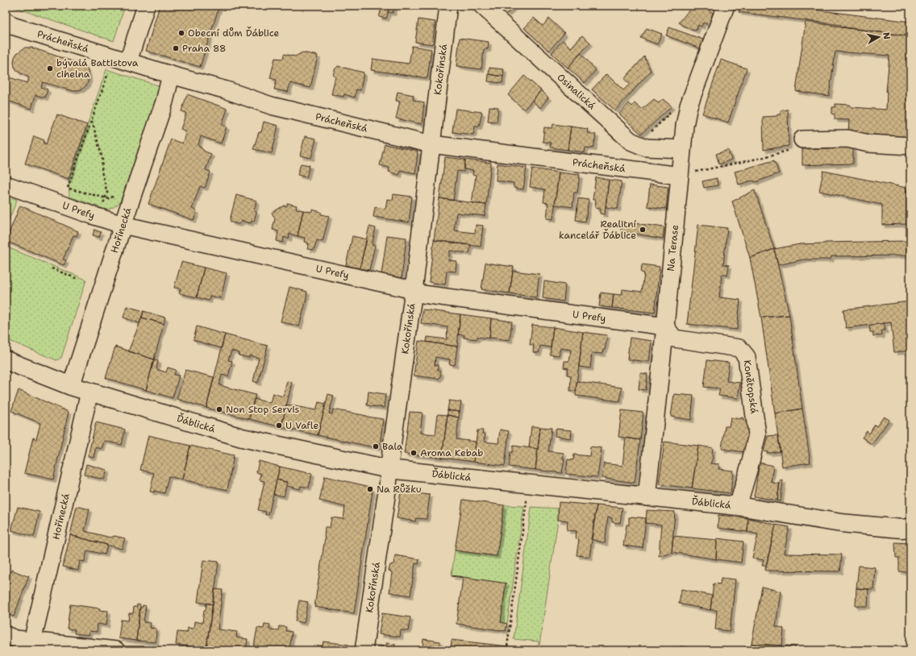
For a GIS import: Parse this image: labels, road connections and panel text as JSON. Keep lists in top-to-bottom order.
{
  "streets": {
    "main road": ["Ďáblická"],
    "street": [
      "Prácheňská",
      "Kokořínská",
      "Osinalická",
      "U Prefy",
      "Hořínecká",
      "Na Terase",
      "Konětopská"
    ]
  },
  "crossings": [
    ["Prácheňská", "Kokořínská"],
    ["Prácheňská", "Hořínecká"],
    ["Prácheňská", "Na Terase"],
    ["Kokořínská", "U Prefy"],
    ["Kokořínská", "Ďáblická"],
    ["Osinalická", "Na Terase"],
    ["U Prefy", "Hořínecká"],
    ["U Prefy", "Na Terase"],
    ["U Prefy", "Konětopská"],
    ["Hořínecká", "Ďáblická"],
    ["Na Terase", "Konětopská"],
    ["Na Terase", "Ďáblická"],
    ["Konětopská", "Ďáblická"]
  ],
  "places": [
    "Obecní dům Ďáblice",
    "Praha 88",
    "bývalá Battistova cihelna",
    "Realitní kancelář Ďáblice",
    "Non Stop Servis",
    "U Vafle",
    "Bala",
    "Aroma Kebab",
    "Na Růžku"
  ],
  "north": "right"
}
